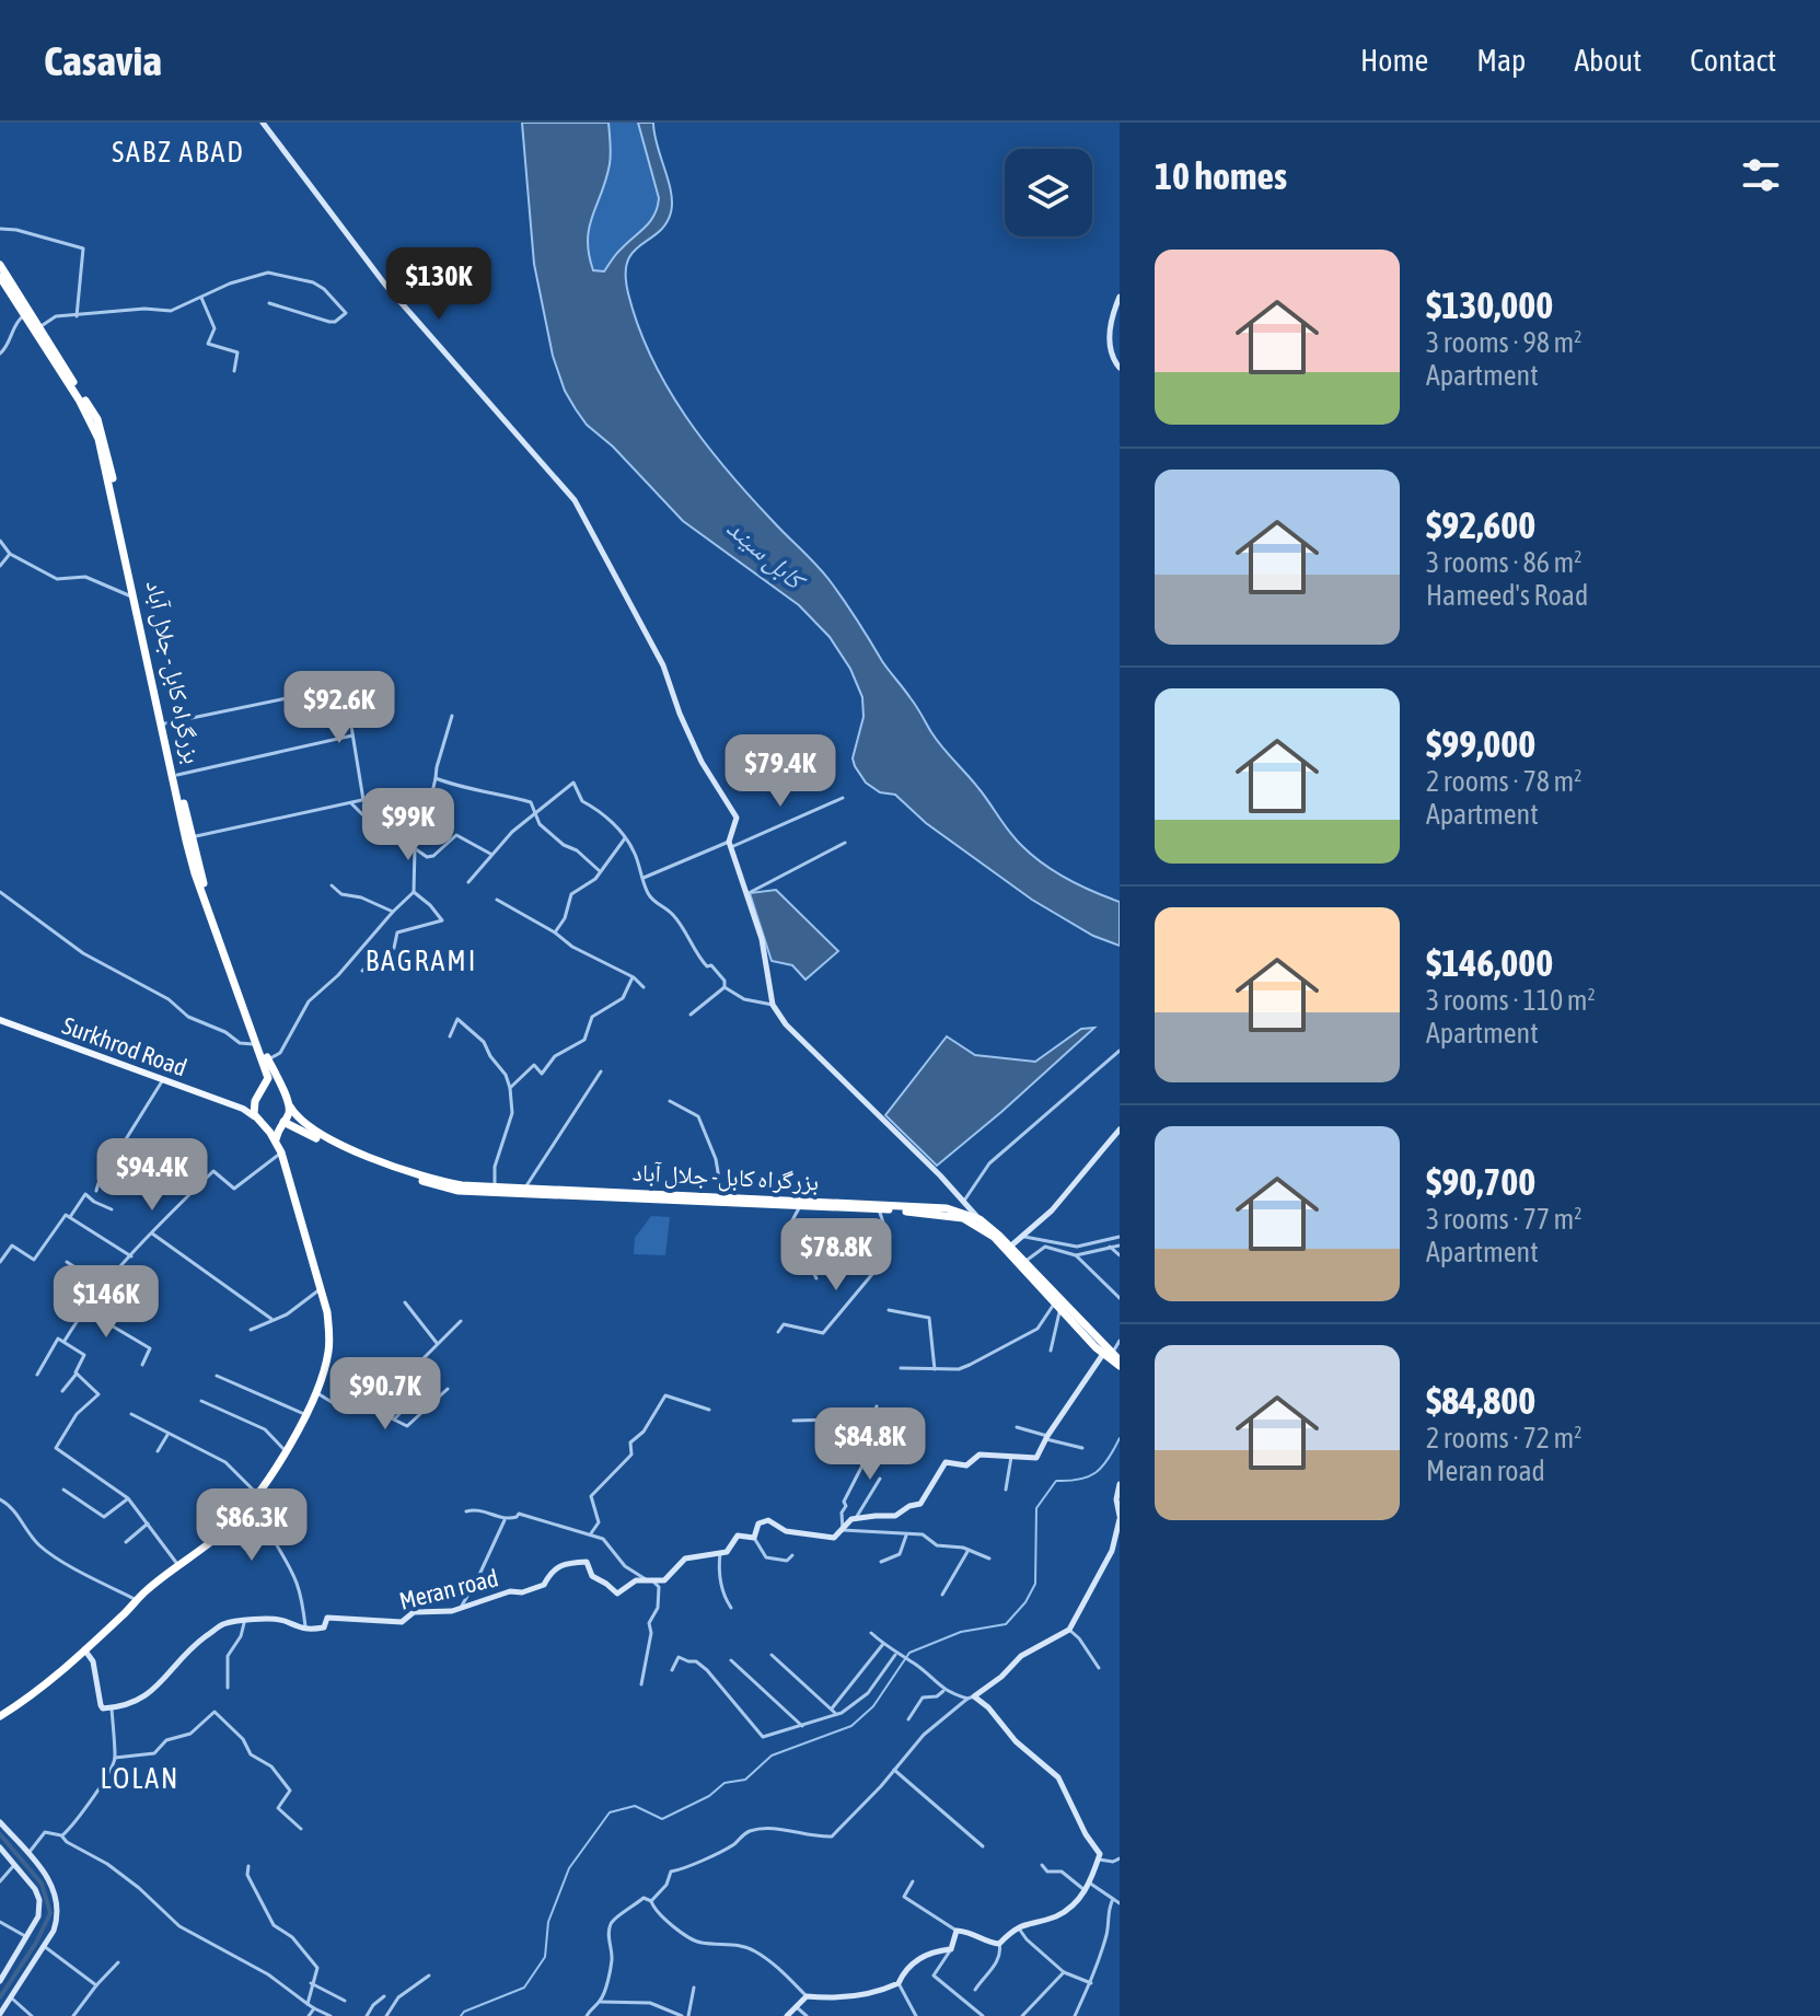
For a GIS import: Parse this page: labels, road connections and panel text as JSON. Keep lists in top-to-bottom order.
{
  "streets": {
    "highway": ["بزرگراه کابل- جلال آباد"],
    "main road": ["Surkhrod Road"],
    "street": ["Meran road"]
  },
  "crossings": [
    ["بزرگراه کابل- جلال آباد", "Surkhrod Road"]
  ],
  "districts": ["SABZ ABAD", "BAGRAMI", "LOLAN"],
  "water": ["کابل سيند"],
  "page": {
    "header": "Casavia",
    "nav": [
      "Home",
      "Map",
      "About",
      "Contact"
    ],
    "heading": "10 homes",
    "list": [
      {
        "name": "$130,000",
        "note": "3 rooms · 98 m² · Apartment"
      },
      {
        "name": "$92,600",
        "note": "3 rooms · 86 m² · Hameed's Road"
      },
      {
        "name": "$99,000",
        "note": "2 rooms · 78 m² · Apartment"
      },
      {
        "name": "$146,000",
        "note": "3 rooms · 110 m² · Apartment"
      },
      {
        "name": "$90,700",
        "note": "3 rooms · 77 m² · Apartment"
      },
      {
        "name": "$84,800",
        "note": "2 rooms · 72 m² · Meran road"
      }
    ],
    "price": [
      "$130K",
      "$92.6K",
      "$79.4K",
      "$99K",
      "$94.4K",
      "$78.8K",
      "$146K",
      "$90.7K",
      "$84.8K",
      "$86.3K"
    ]
  }
}
